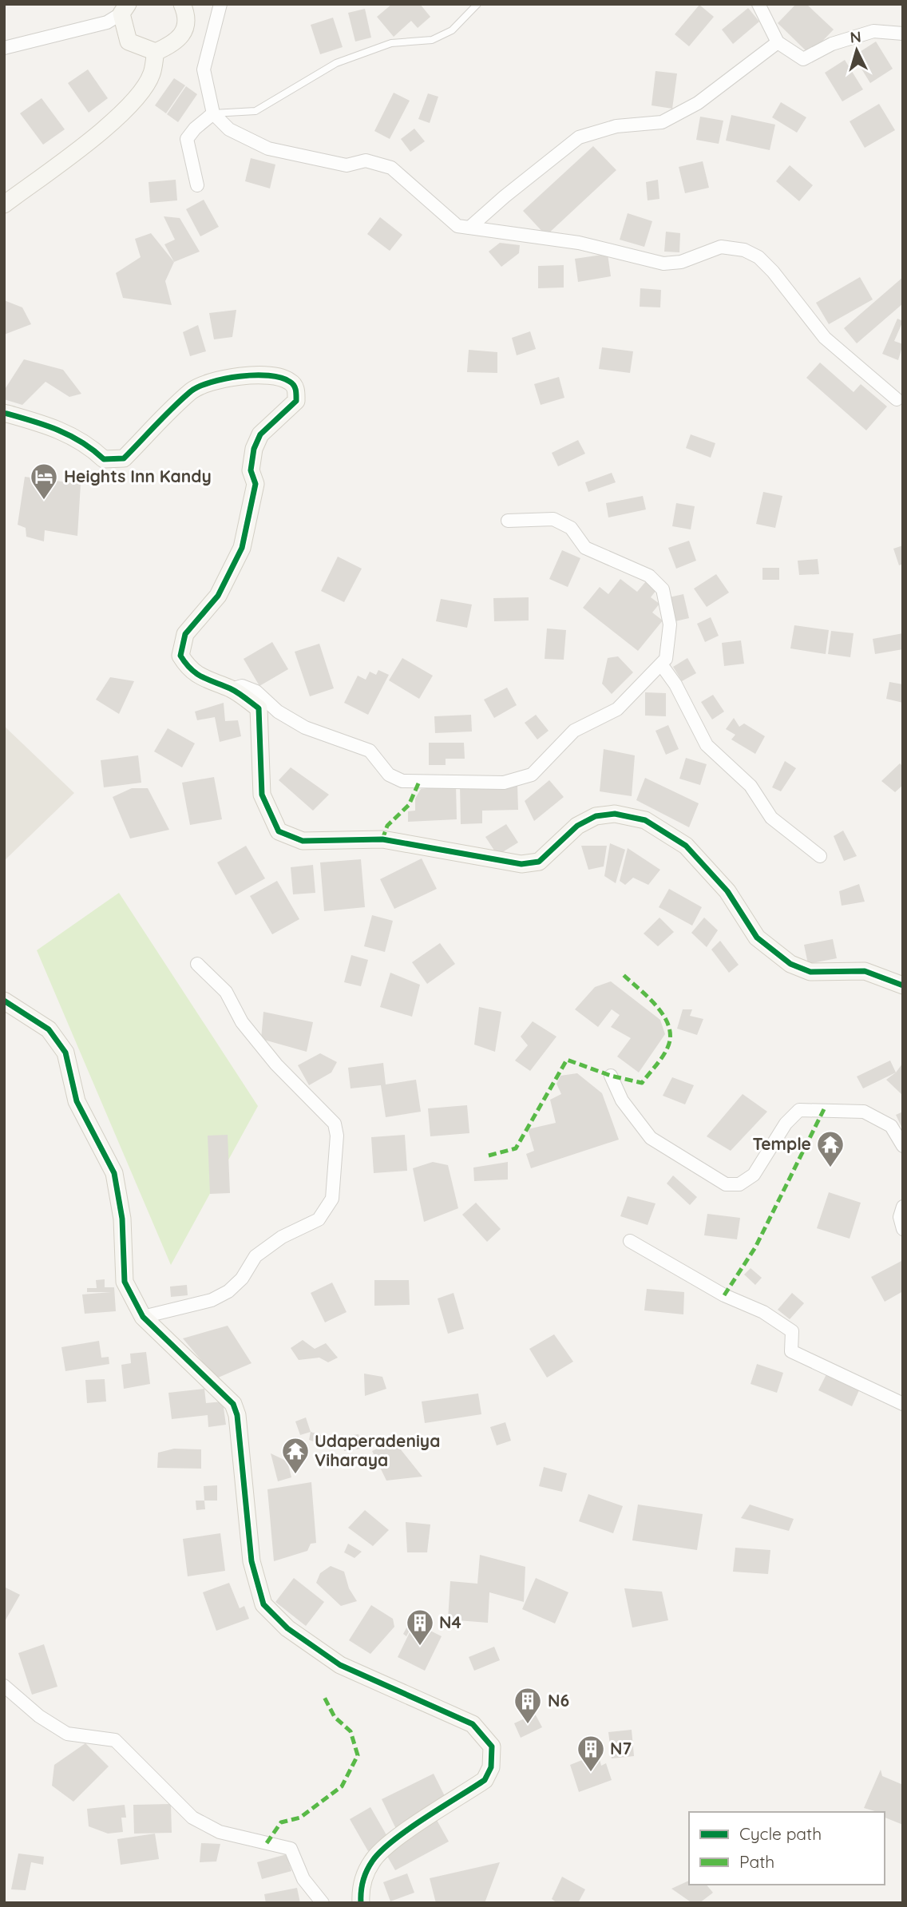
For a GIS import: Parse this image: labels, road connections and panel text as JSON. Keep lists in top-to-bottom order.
{
  "places": {
    "hotel": ["Heights Inn Kandy"],
    "temple": ["Temple", "Udaperadeniya Viharaya"],
    "building": ["N4", "N6", "N7"]
  },
  "legend": ["Cycle path", "Path"],
  "north": "top"
}
